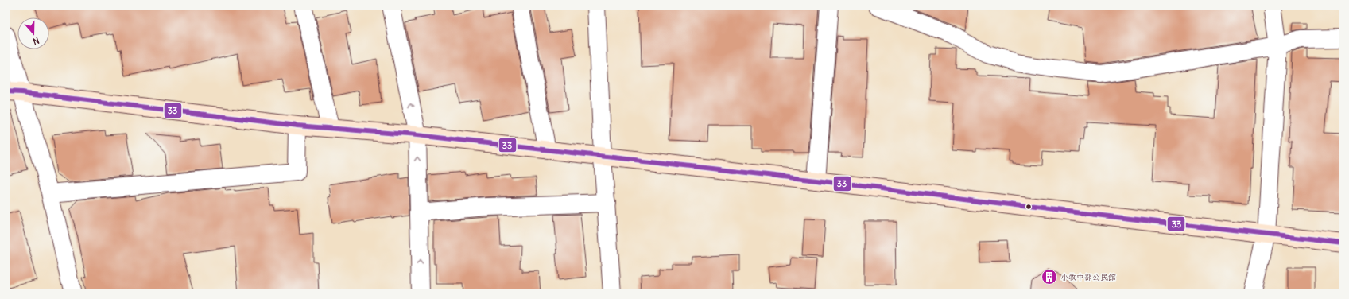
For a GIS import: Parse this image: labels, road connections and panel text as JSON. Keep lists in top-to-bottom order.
{
  "places": {
    "building": ["小牧中部公民館"]
  },
  "lines": ["transit line 33"],
  "north": "bottom"
}
